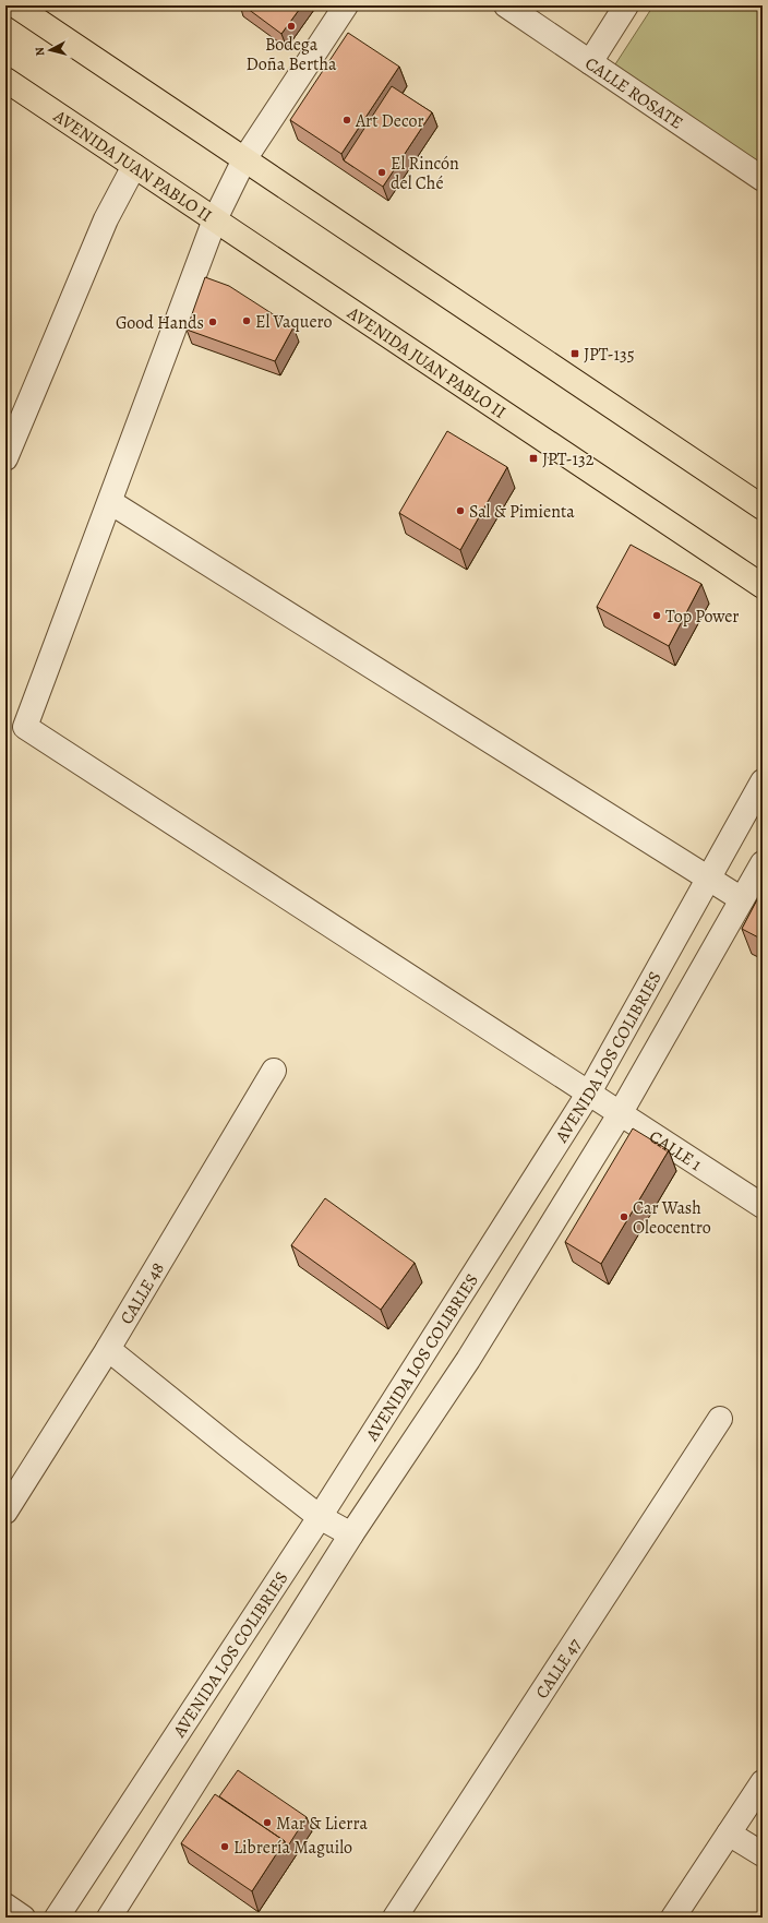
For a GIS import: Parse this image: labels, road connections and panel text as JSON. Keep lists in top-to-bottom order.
{
  "streets": {
    "main road": ["AVENIDA JUAN PABLO II"],
    "street": [
      "CALLE ROSATE",
      "AVENIDA LOS COLIBRIES",
      "CALLE 1",
      "CALLE 48",
      "CALLE 47"
    ]
  },
  "crossings": [
    ["AVENIDA LOS COLIBRIES", "CALLE 1"]
  ],
  "places": {
    "other": [
      "Bodega Doña Bertha",
      "Art Decor",
      "El Rincón del Ché",
      "El Vaquero",
      "Good Hands",
      "Sal & Pimienta",
      "Top Power",
      "Car Wash Oleocentro",
      "Mar & Lierra",
      "Librería Maguilo"
    ],
    "transit": ["JPT-135", "JPT-132"]
  },
  "north": "left"
}
